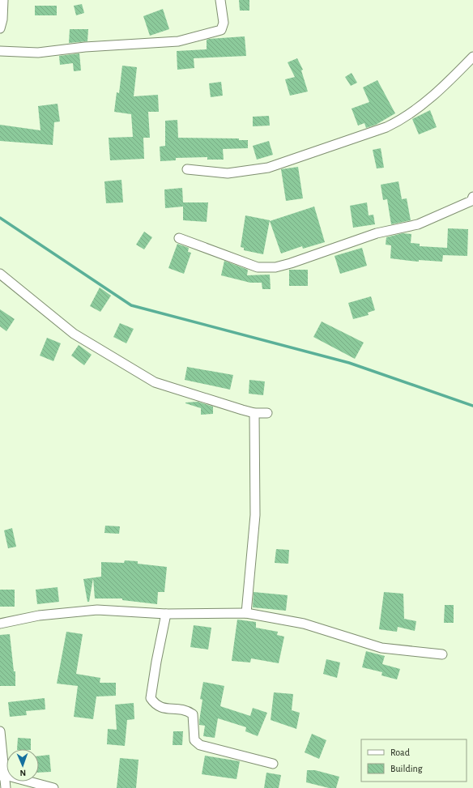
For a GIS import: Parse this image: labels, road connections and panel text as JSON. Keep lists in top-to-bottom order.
{
  "legend": ["Road", "Building"],
  "north": "bottom"
}
